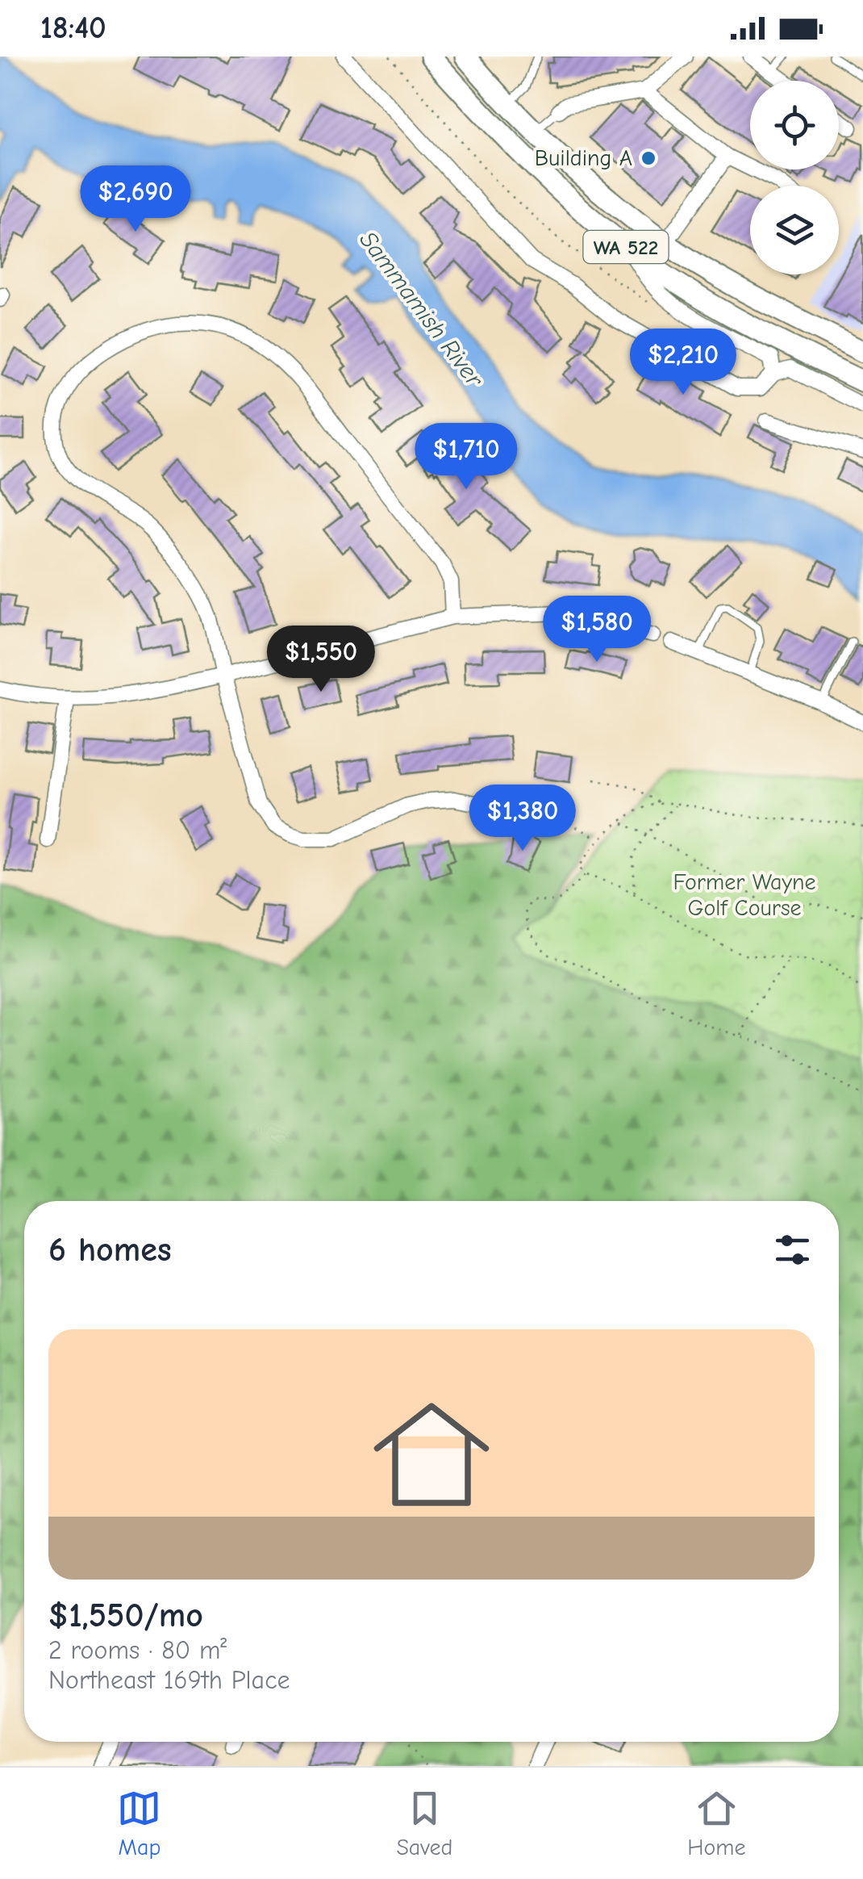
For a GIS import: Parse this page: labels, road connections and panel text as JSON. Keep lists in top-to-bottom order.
{
  "streets": {
    "main road": ["WA 522"]
  },
  "water": ["Sammamish River"],
  "parks": ["Former Wayne Golf Course"],
  "places": ["Building A"],
  "page": {
    "status": "18:40",
    "price": [
      "$2,690",
      "$2,210",
      "$1,710",
      "$1,580",
      "$1,550",
      "$1,380"
    ],
    "heading": "6 homes",
    "list": [
      {
        "name": "$1,550/mo",
        "note": "2 rooms · 80 m² · Northeast 169th Place"
      }
    ],
    "tabs": ["Map", "Saved", "Home"]
  }
}
